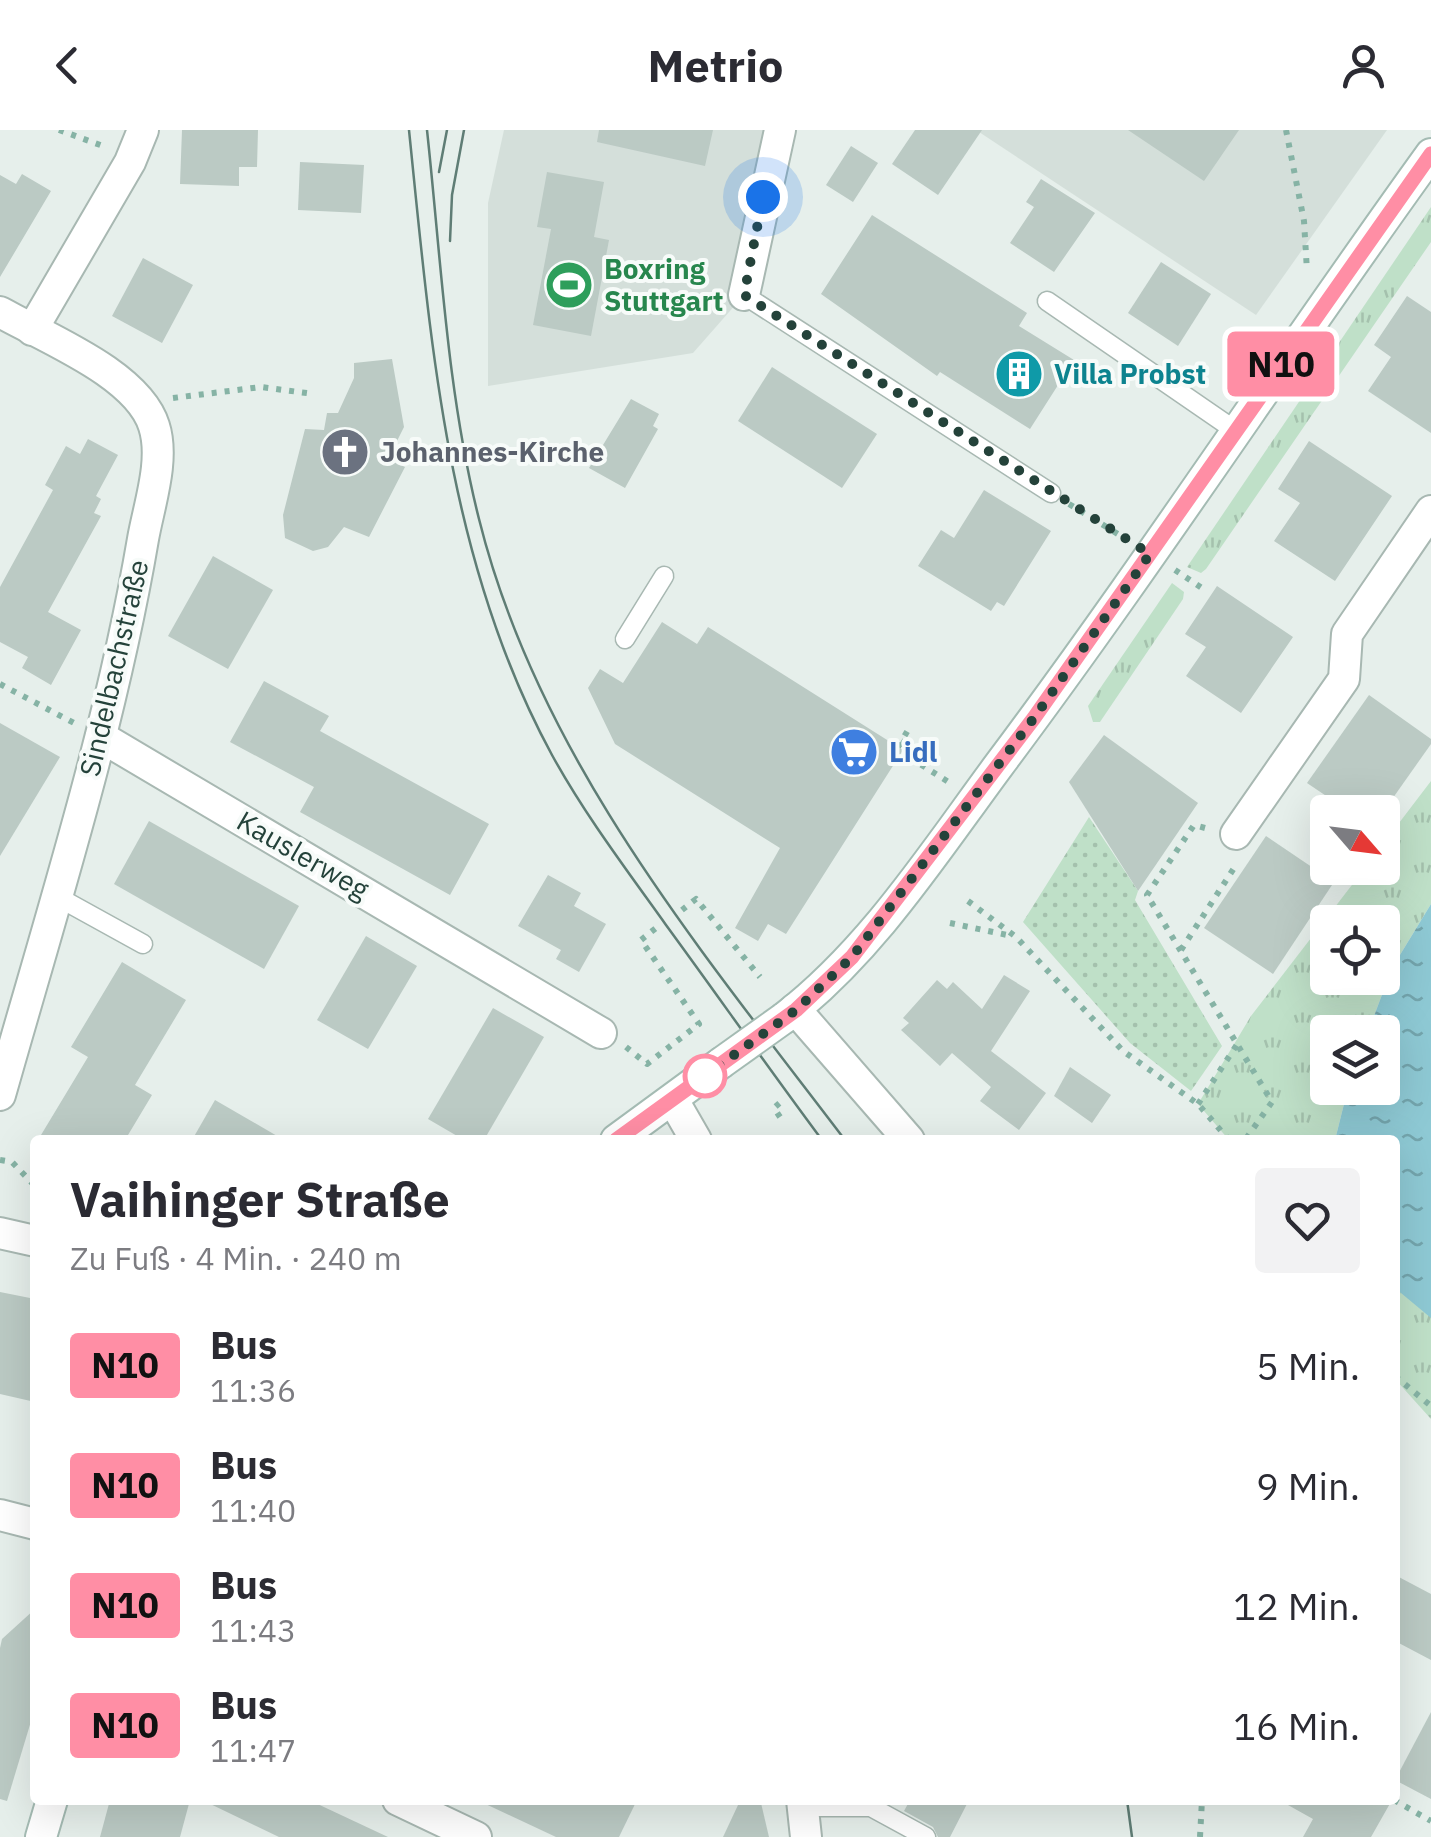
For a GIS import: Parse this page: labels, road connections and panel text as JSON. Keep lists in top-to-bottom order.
{
  "streets": {
    "street": ["Sindelbachstraße", "Kauslerweg"]
  },
  "crossings": [
    ["Sindelbachstraße", "Kauslerweg"]
  ],
  "places": {
    "sports": ["Boxring Stuttgart"],
    "building": ["Villa Probst"],
    "church": ["Johannes-Kirche"],
    "supermarket": ["Lidl"]
  },
  "lines": ["bus line N10"],
  "north": "bottom right",
  "page": {
    "header": "Metrio",
    "on_map": "N10",
    "heading": ["Vaihinger Straße", "Zu Fuß · 4 Min. · 240 m"],
    "list": [
      {
        "mark": "N10",
        "name": "Bus",
        "note": "11:36",
        "value": "5 Min."
      },
      {
        "mark": "N10",
        "name": "Bus",
        "note": "11:40",
        "value": "9 Min."
      },
      {
        "mark": "N10",
        "name": "Bus",
        "note": "11:43",
        "value": "12 Min."
      },
      {
        "mark": "N10",
        "name": "Bus",
        "note": "11:47",
        "value": "16 Min."
      }
    ]
  }
}
